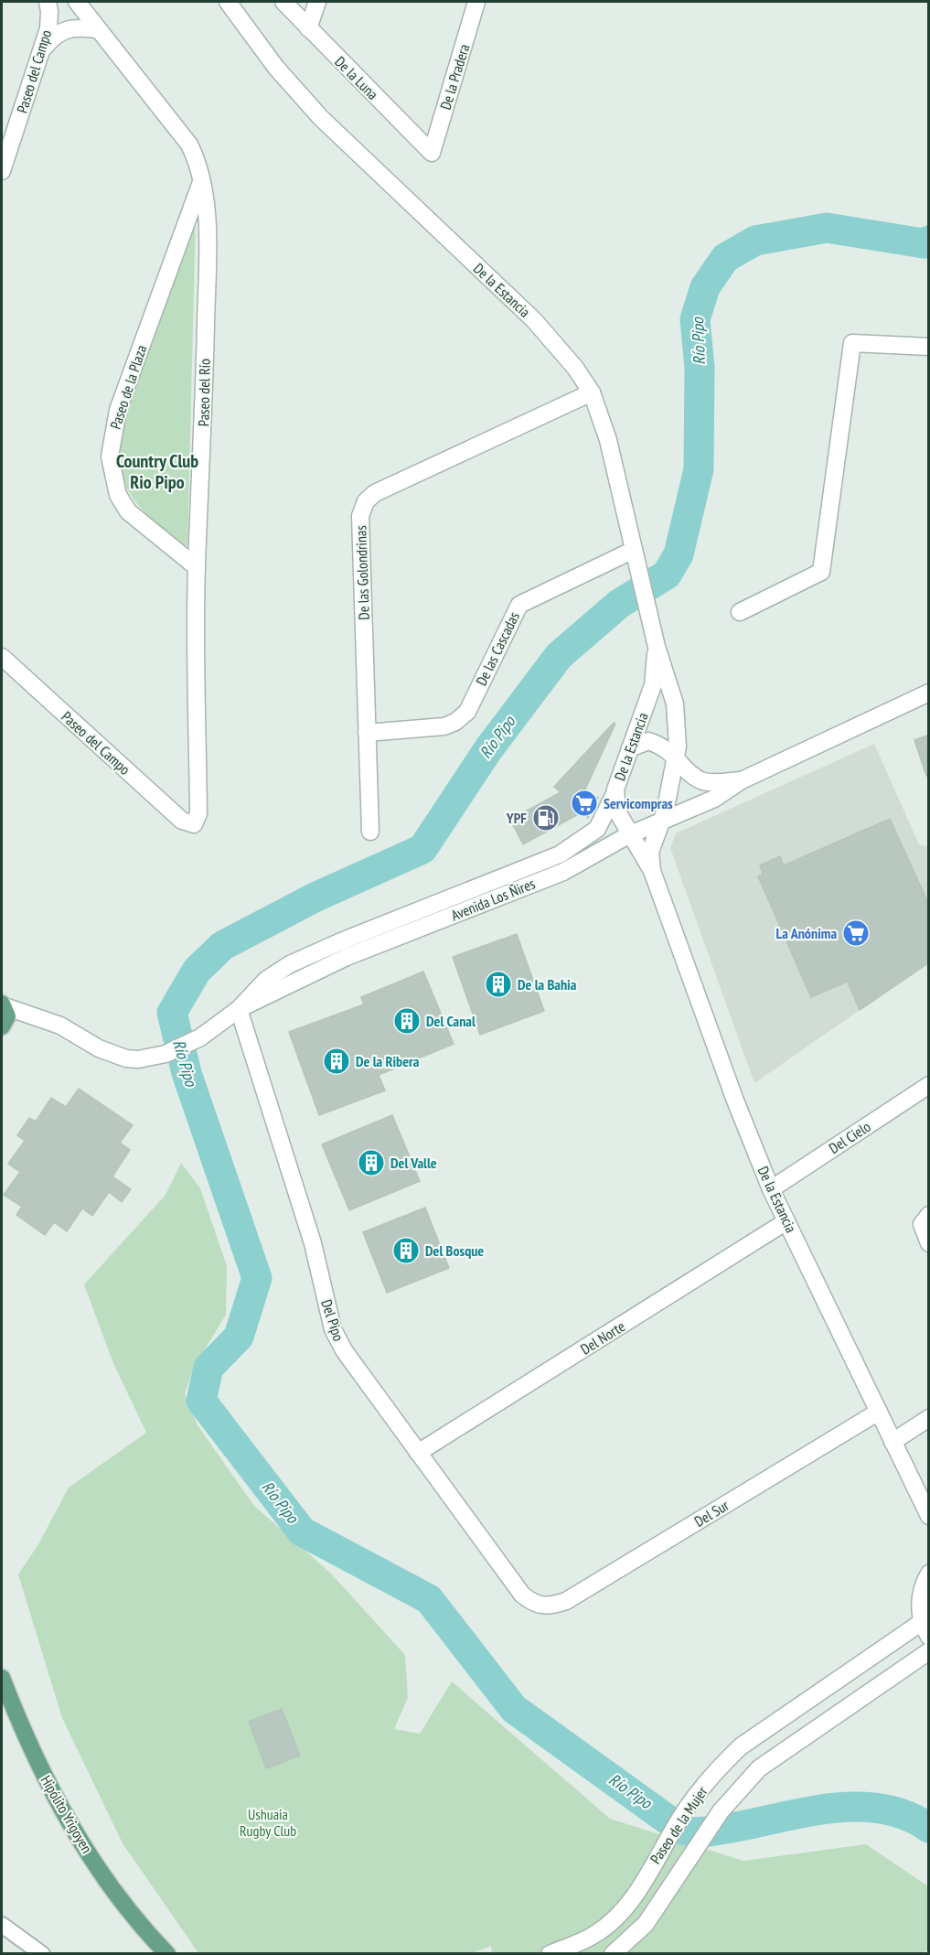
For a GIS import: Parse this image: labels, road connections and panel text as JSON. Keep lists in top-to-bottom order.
{
  "streets": {
    "main road": ["Hipólito Yrigoyen"],
    "street": [
      "Paseo del Campo",
      "De la Pradera",
      "De la Luna",
      "De la Estancia",
      "Paseo de la Plaza",
      "Paseo del Río",
      "De las Golondrinas",
      "De las Cascadas",
      "Avenida Los Ñires",
      "Del Cielo",
      "Del Pipo",
      "Del Norte",
      "Del Sur",
      "Paseo de la Mujer"
    ]
  },
  "crossings": [
    ["Paseo del Campo", "Paseo del Río"],
    ["De la Pradera", "De la Luna"],
    ["De la Estancia", "De las Golondrinas"],
    ["De la Estancia", "De las Cascadas"],
    ["De la Estancia", "Avenida Los Ñires"],
    ["De la Estancia", "Del Cielo"],
    ["De la Estancia", "Del Norte"],
    ["De la Estancia", "Del Sur"],
    ["Paseo de la Plaza", "Paseo del Río"],
    ["De las Golondrinas", "De las Cascadas"],
    ["Avenida Los Ñires", "Del Pipo"],
    ["Del Pipo", "Del Norte"],
    ["Del Pipo", "Del Sur"]
  ],
  "districts": ["Country Club Rio Pipo"],
  "water": ["Río Pipo"],
  "parks": ["Ushuaia Rugby Club"],
  "places": {
    "supermarket": ["Servicompras", "La Anónima"],
    "fuel station": ["YPF"],
    "building": [
      "De la Bahia",
      "Del Canal",
      "De la Ribera",
      "Del Valle",
      "Del Bosque"
    ]
  }
}
